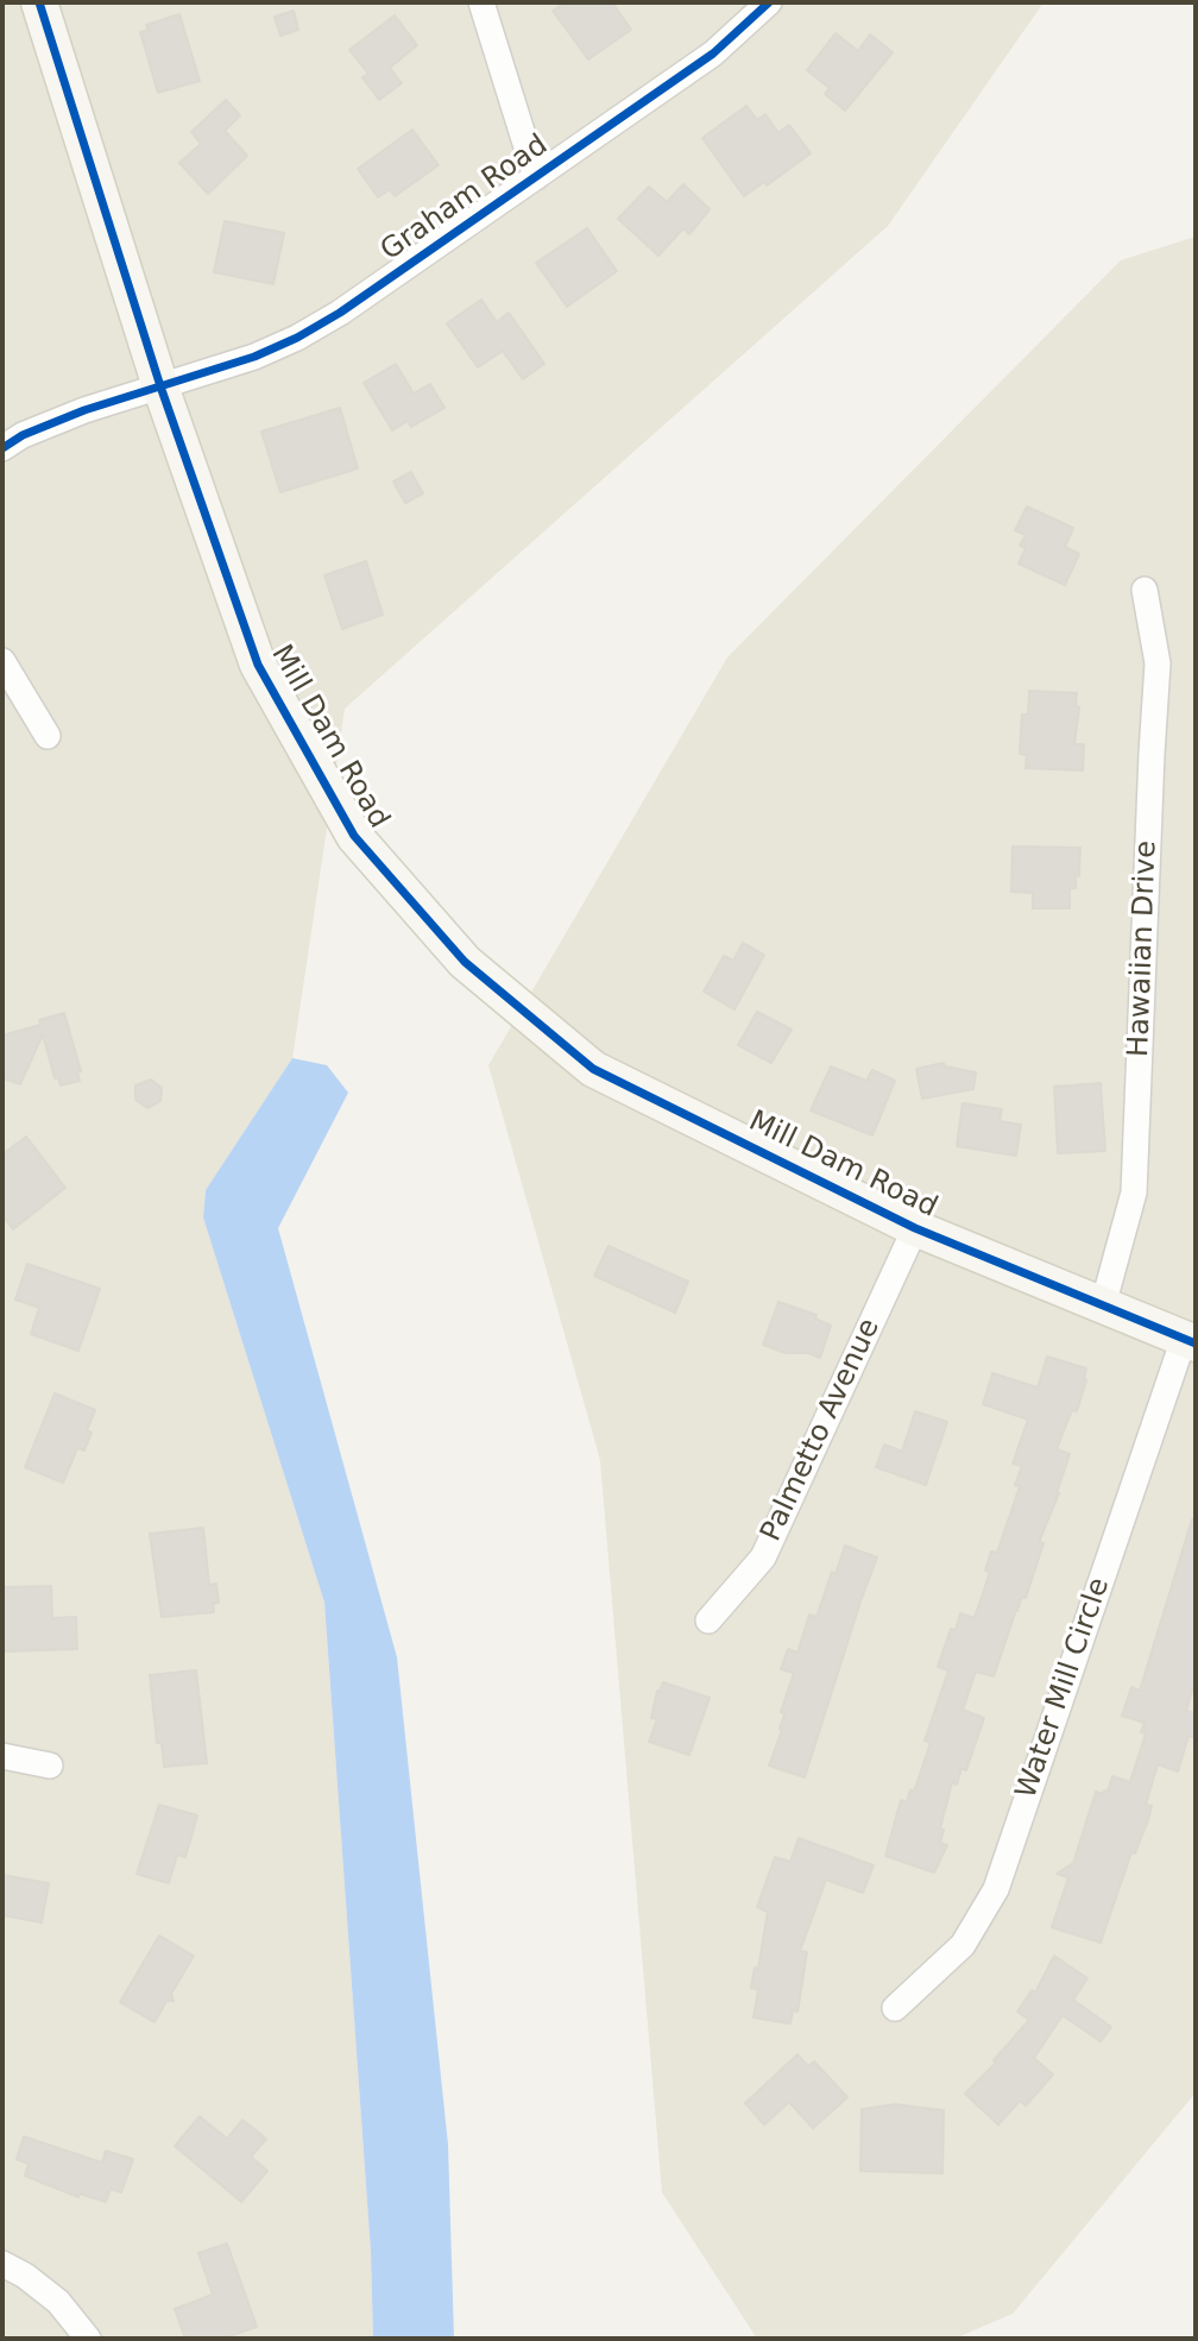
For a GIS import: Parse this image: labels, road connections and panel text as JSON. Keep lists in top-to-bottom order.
{
  "streets": {
    "street": [
      "Graham Road",
      "Mill Dam Road",
      "Hawaiian Drive",
      "Palmetto Avenue",
      "Water Mill Circle"
    ]
  },
  "crossings": [
    ["Graham Road", "Mill Dam Road"],
    ["Mill Dam Road", "Hawaiian Drive"],
    ["Mill Dam Road", "Palmetto Avenue"],
    ["Mill Dam Road", "Water Mill Circle"]
  ]
}
